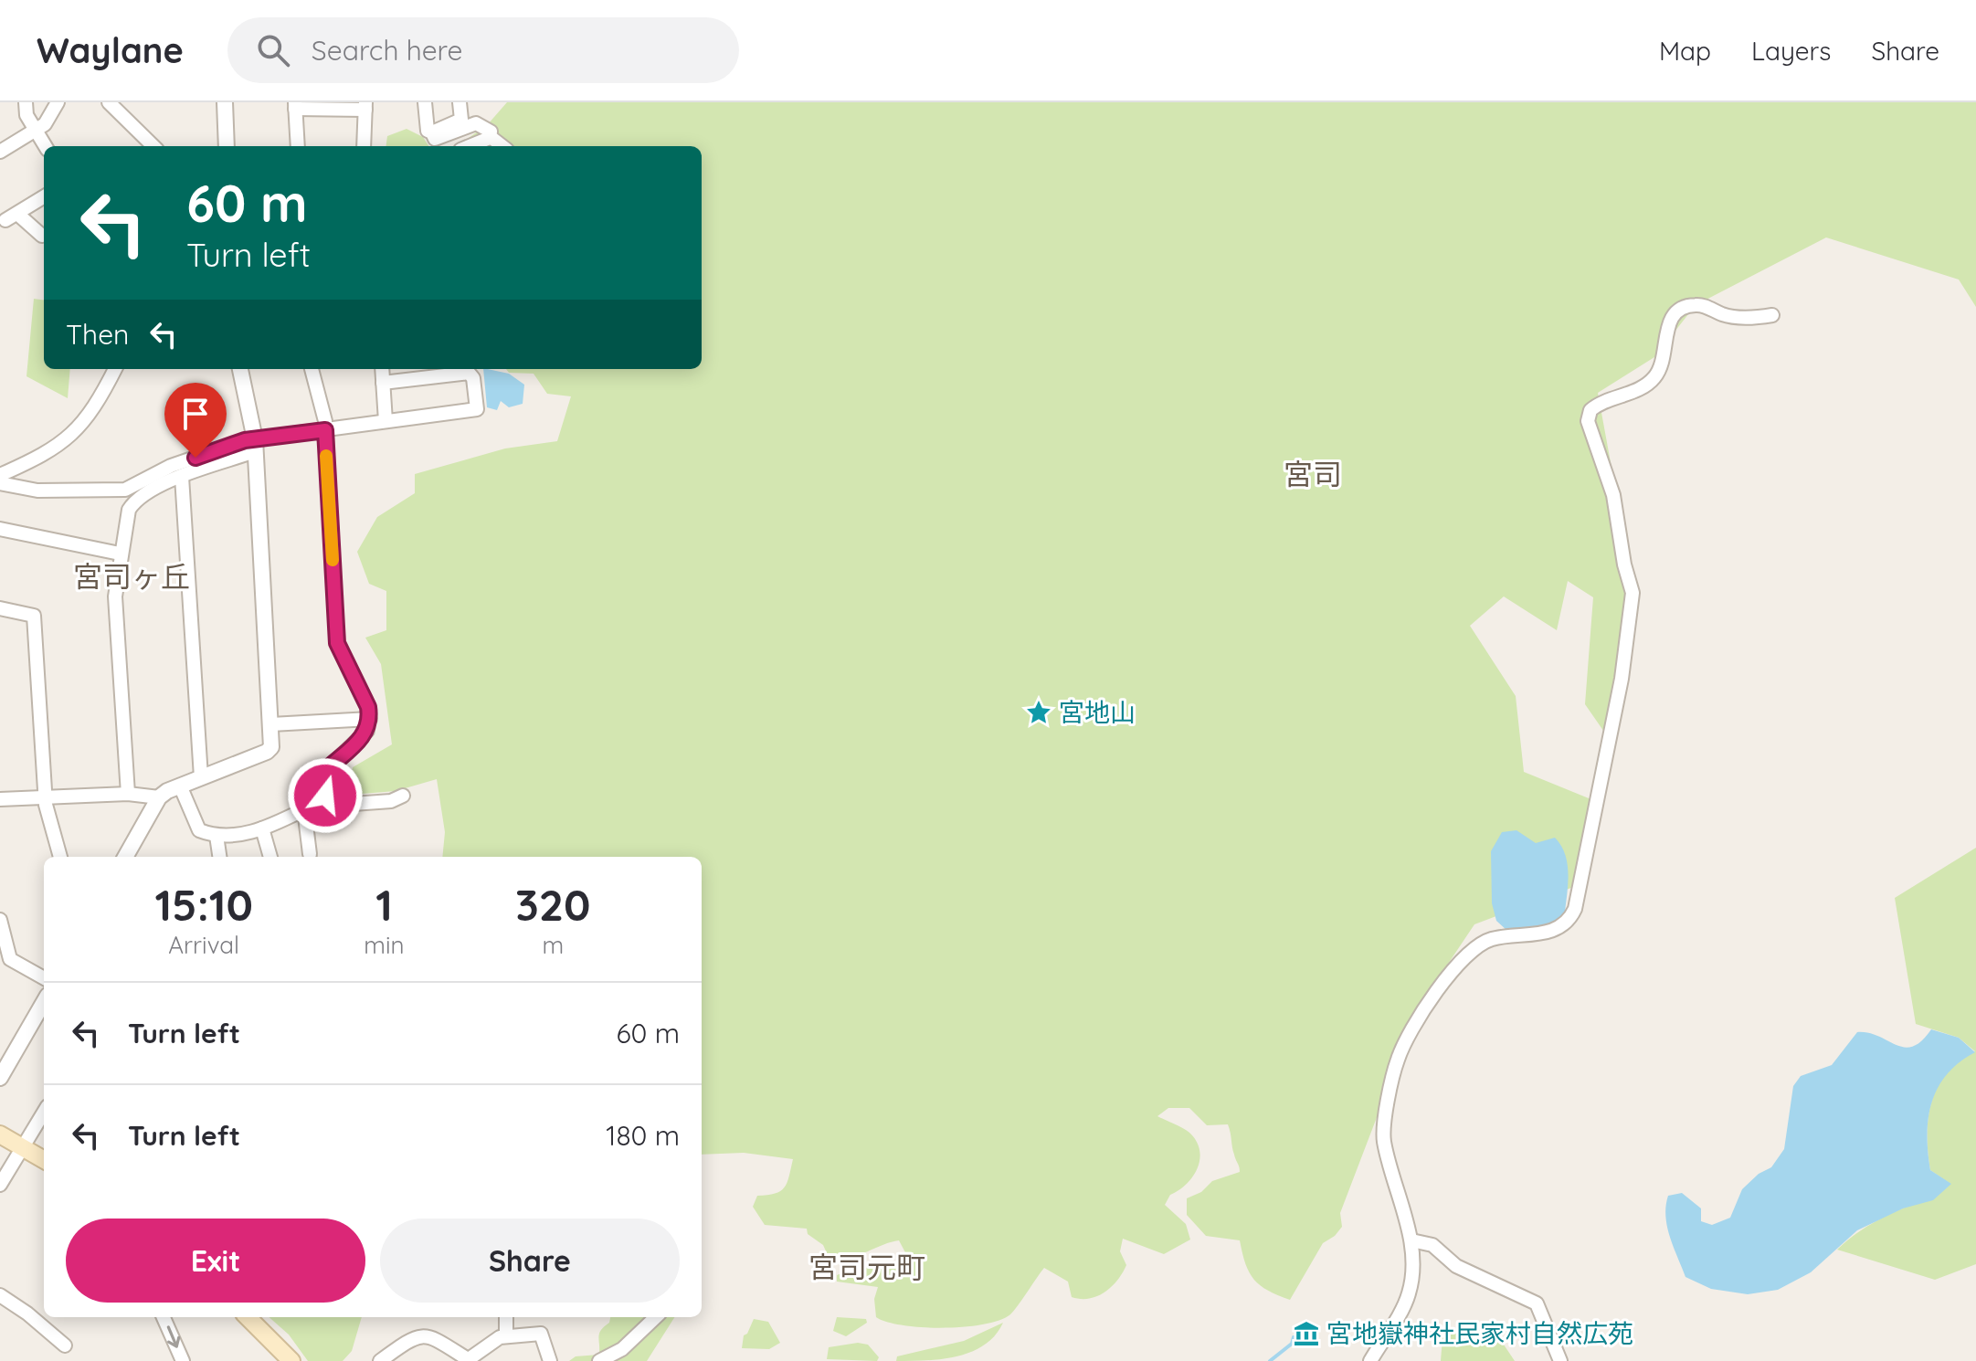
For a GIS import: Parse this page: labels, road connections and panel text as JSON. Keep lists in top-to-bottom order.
{
  "districts": ["宮司", "宮司ヶ丘", "宮司元町"],
  "places": {
    "place": ["宮地山"],
    "museum": ["宮地嶽神社民家村自然広苑"]
  },
  "page": {
    "header": "Waylane",
    "search": "Search here",
    "nav": ["Map", "Layers", "Share"],
    "turn": ["60 m", "Turn left"],
    "then": "Then",
    "eta": [
      "15:10",
      "Arrival",
      "1",
      "min",
      "320",
      "m"
    ],
    "list": [
      {
        "name": "Turn left",
        "value": "60 m"
      },
      {
        "name": "Turn left",
        "value": "180 m"
      }
    ],
    "buttons": ["Exit", "Share"]
  }
}
